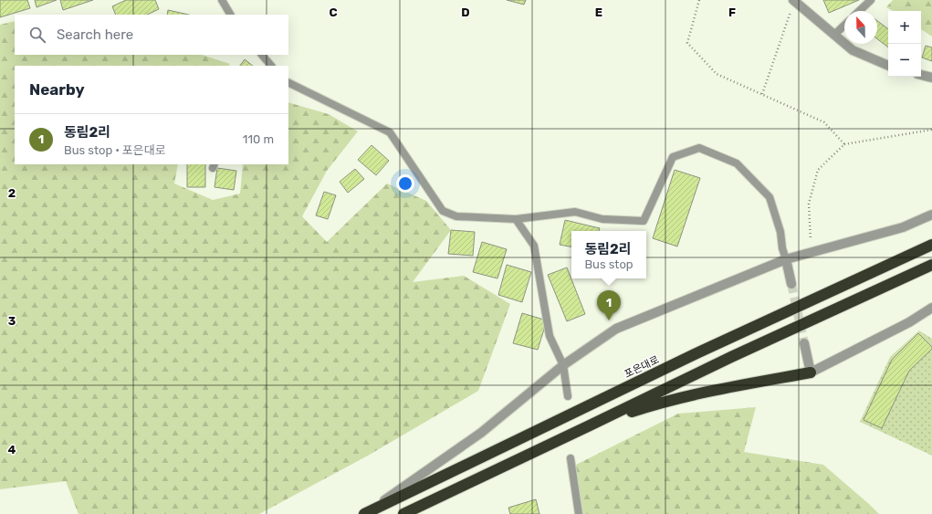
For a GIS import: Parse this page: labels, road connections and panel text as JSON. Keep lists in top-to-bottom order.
{
  "streets": {
    "highway": ["포은대로"]
  },
  "north": "top",
  "page": {
    "map_buttons": ["+", "−"],
    "search": "Search here",
    "heading": "Nearby",
    "list": [
      {
        "mark": "1",
        "name": "동림2리",
        "note": "Bus stop · 포은대로",
        "value": "110 m"
      }
    ],
    "popup": ["동림2리", "Bus stop"],
    "pins": "1"
  },
  "grid": {
    "columns": [
      "C",
      "D",
      "E",
      "F"
    ],
    "rows": ["2", "3", "4"]
  }
}
